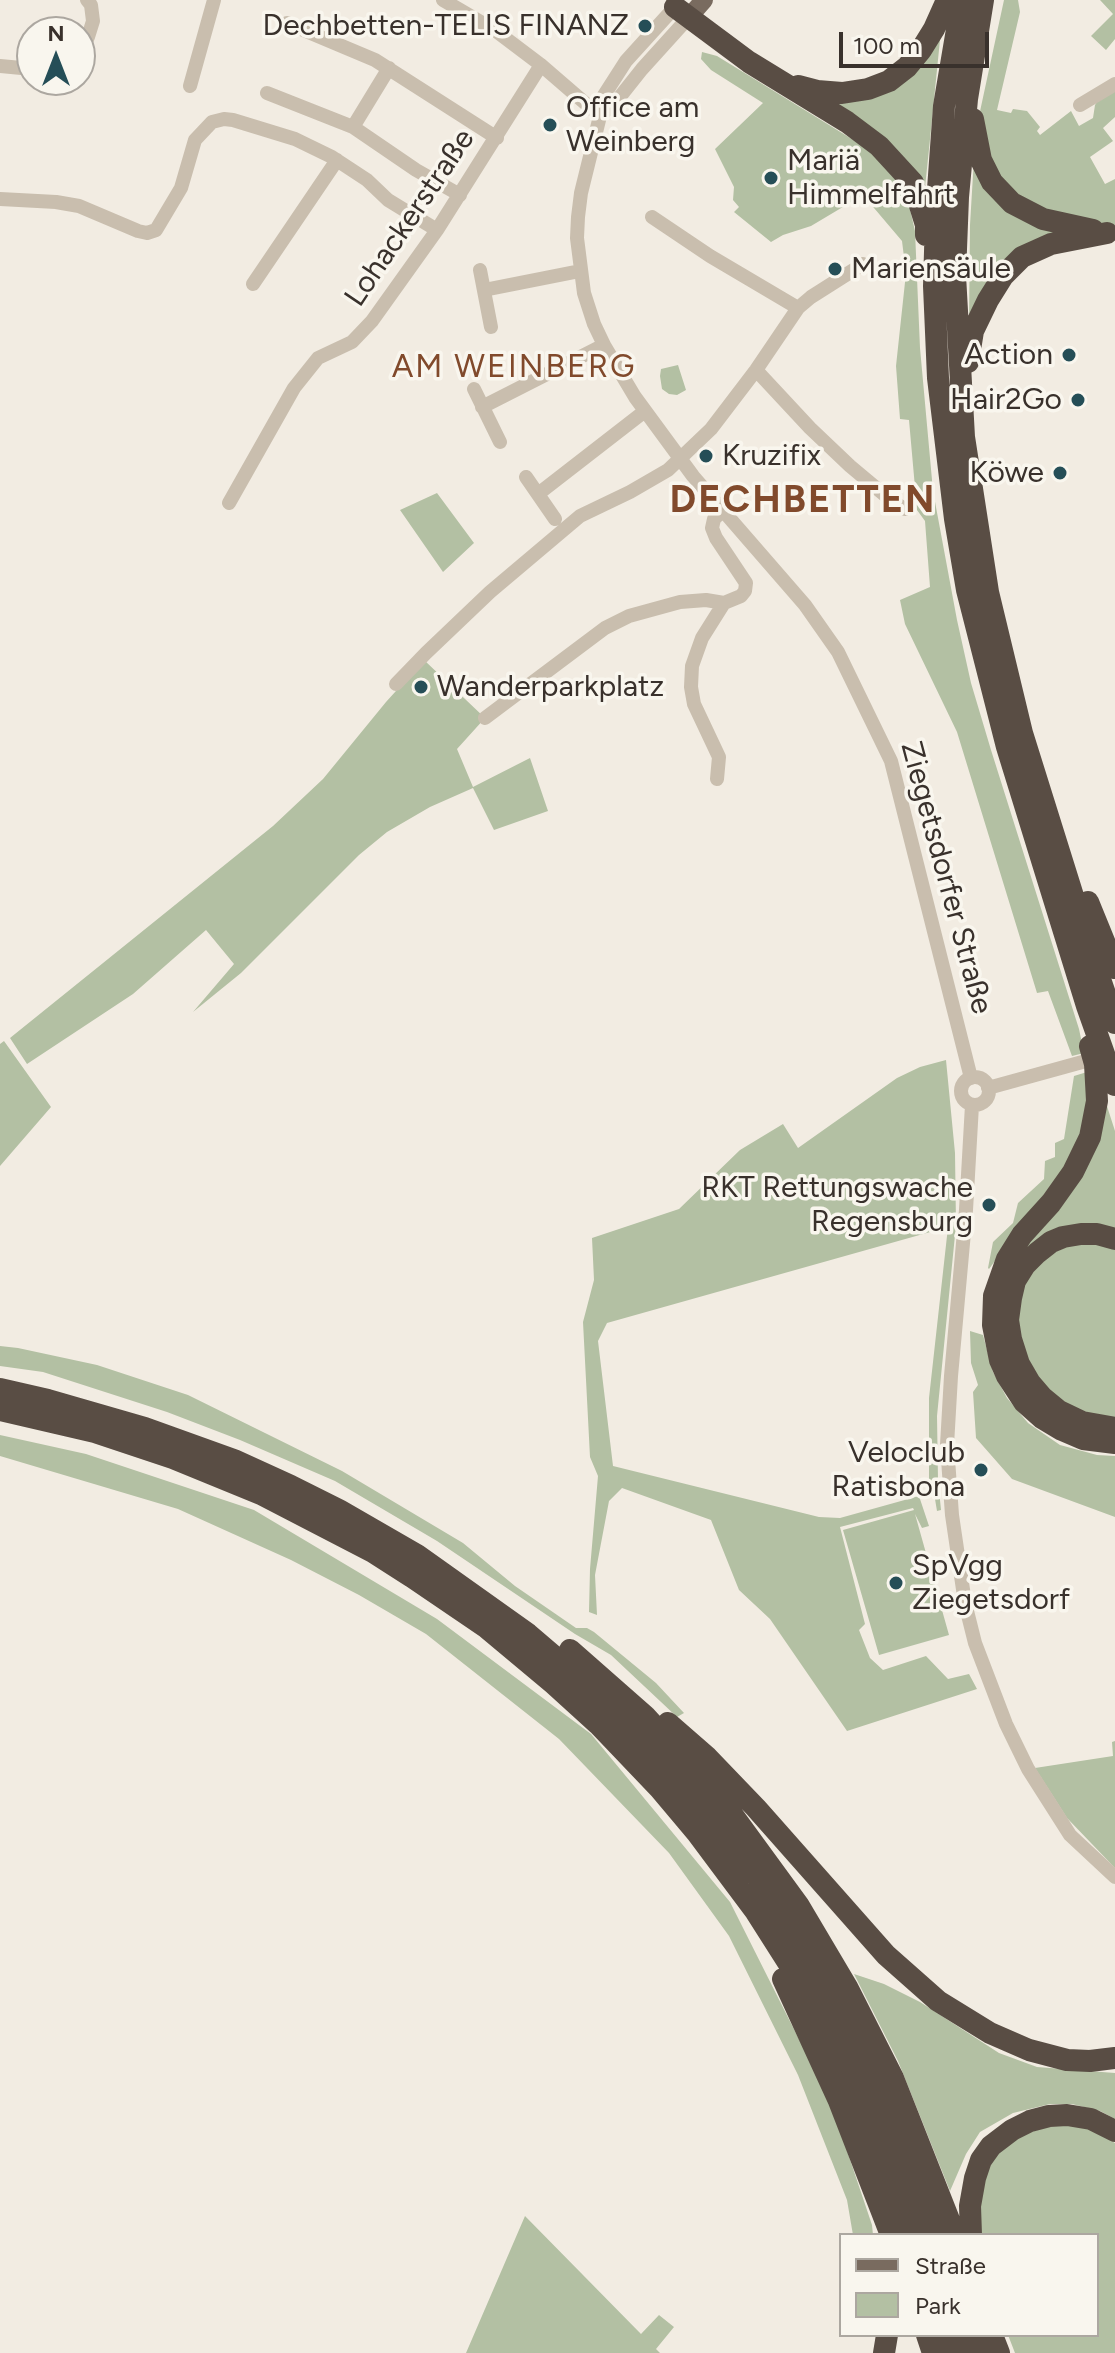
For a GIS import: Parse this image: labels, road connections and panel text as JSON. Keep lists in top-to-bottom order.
{
  "streets": {
    "main road": ["Ziegetsdorfer Straße"],
    "street": ["Lohackerstraße"]
  },
  "districts": ["AM WEINBERG", "DECHBETTEN"],
  "places": [
    "Dechbetten-TELIS FINANZ",
    "Office am Weinberg",
    "Mariä Himmelfahrt",
    "Mariensäule",
    "Action",
    "Hair2Go",
    "Kruzifix",
    "Köwe",
    "Wanderparkplatz",
    "RKT Rettungswache Regensburg",
    "Veloclub Ratisbona",
    "SpVgg Ziegetsdorf"
  ],
  "legend": ["Straße", "Park"],
  "scale_bar": "100 m",
  "north": "top"
}
